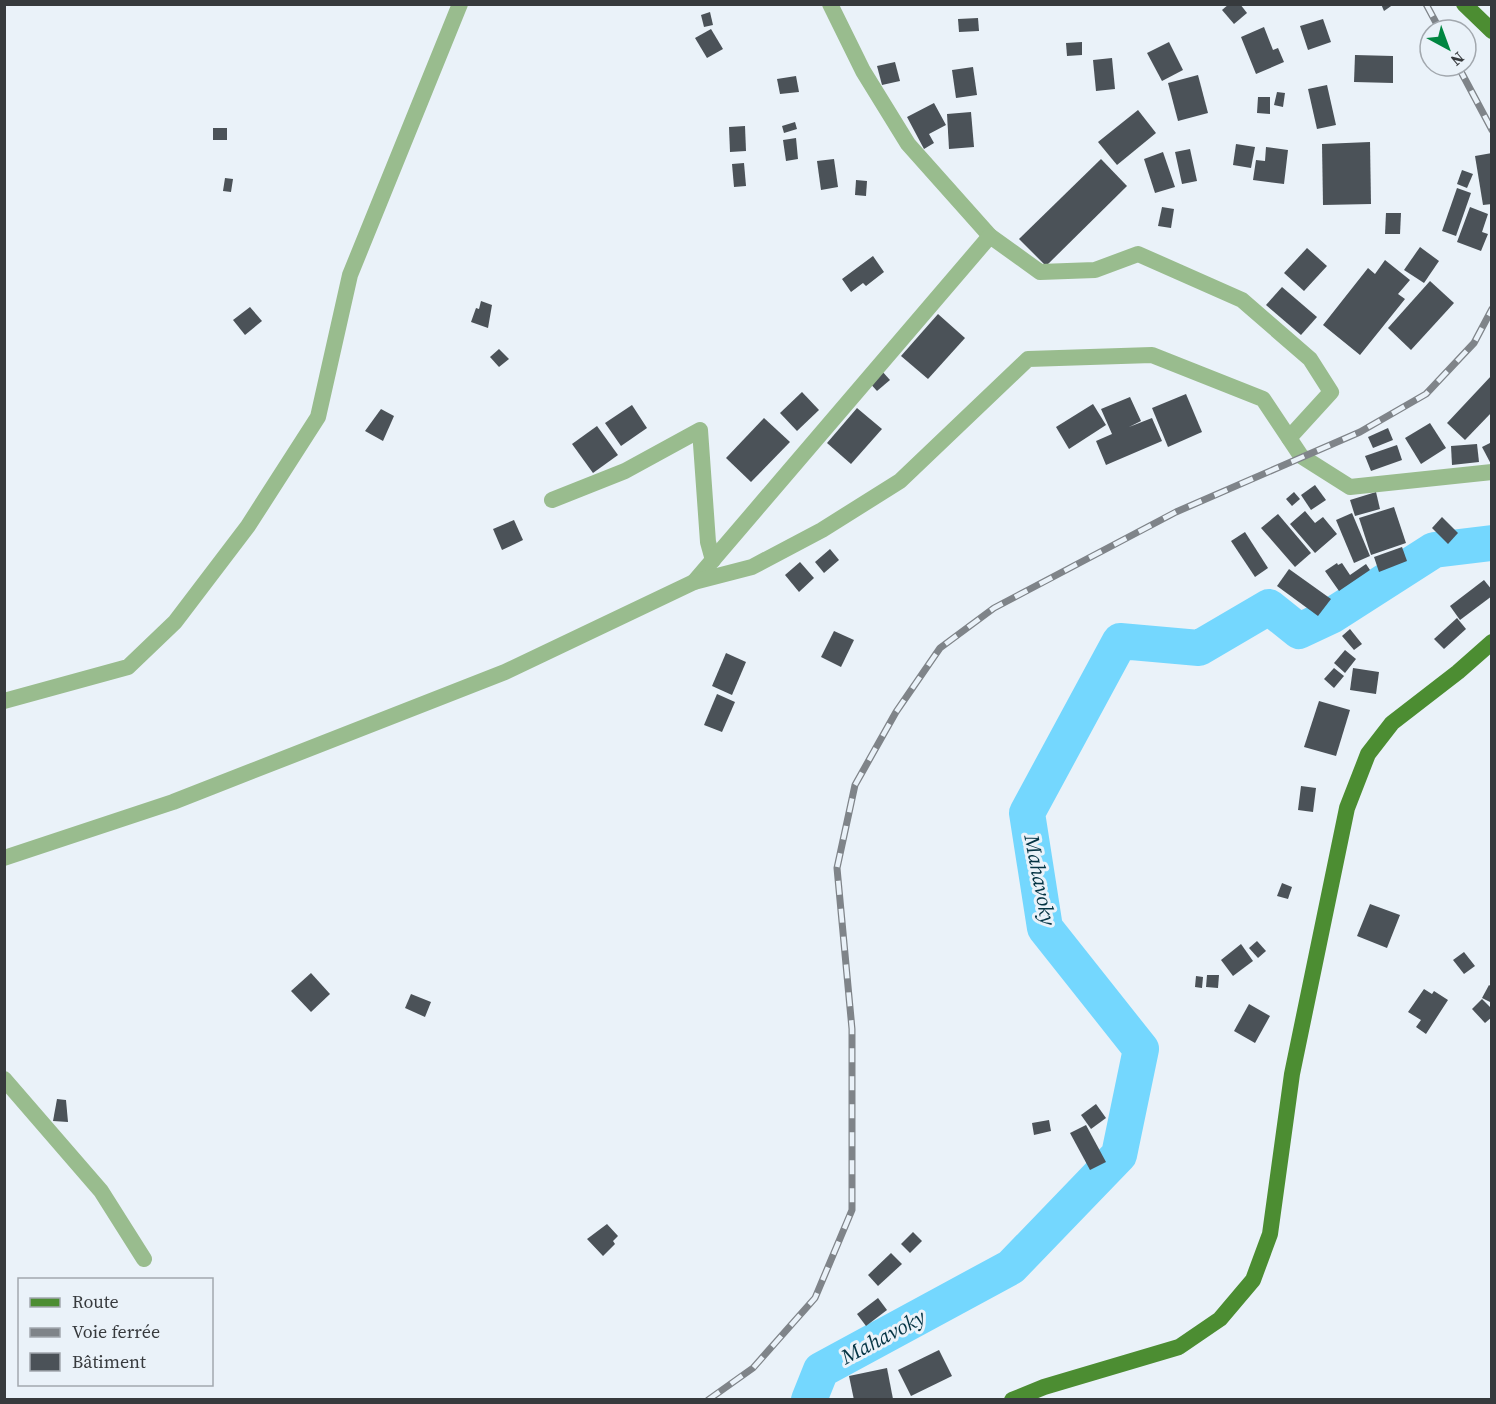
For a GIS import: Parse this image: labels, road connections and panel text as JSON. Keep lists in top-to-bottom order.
{
  "water": ["Mahavoky"],
  "legend": ["Route", "Voie ferrée", "Bâtiment"],
  "north": "bottom right"
}
